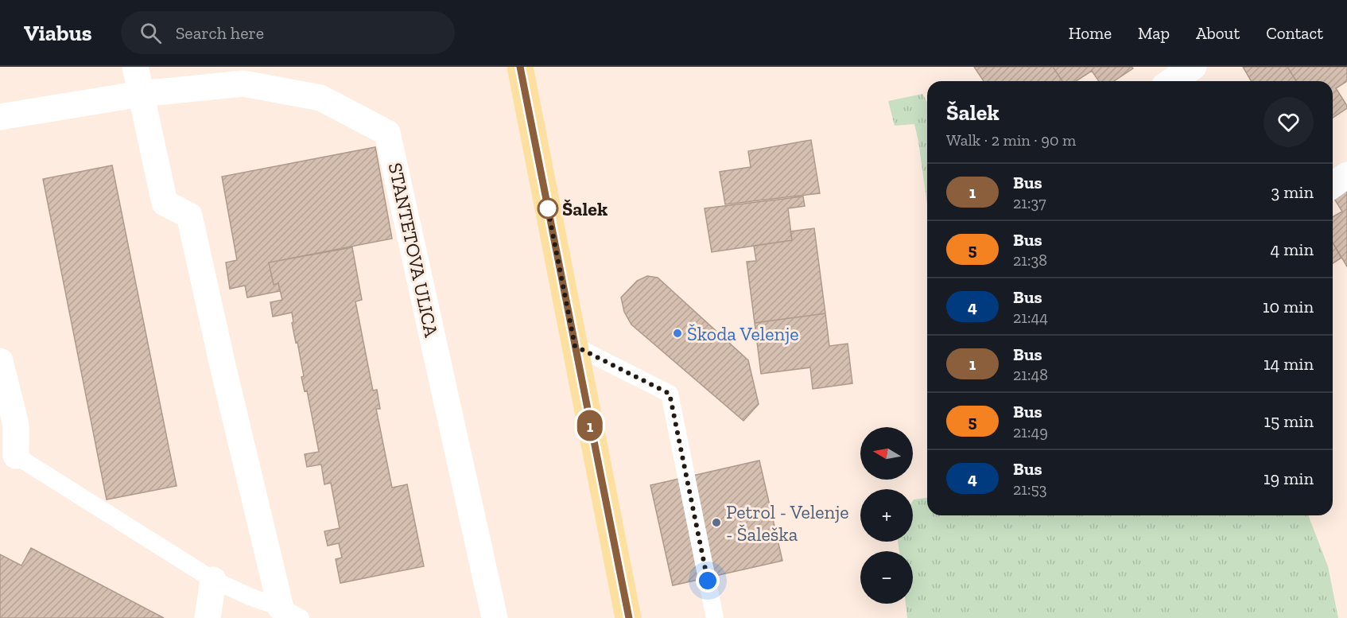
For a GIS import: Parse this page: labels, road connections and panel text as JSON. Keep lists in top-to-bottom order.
{
  "streets": {
    "street": ["STANTETOVA ULICA"]
  },
  "places": ["Šalek", "Škoda Velenje", "Petrol - Velenje - Šaleška"],
  "lines": ["bus line 1"],
  "north": "left",
  "page": {
    "header": "Viabus",
    "search": "Search here",
    "nav": [
      "Home",
      "Map",
      "About",
      "Contact"
    ],
    "on_map": "1",
    "heading": ["Šalek", "Walk · 2 min · 90 m"],
    "list": [
      {
        "mark": "1",
        "name": "Bus",
        "note": "21:37",
        "value": "3 min"
      },
      {
        "mark": "5",
        "name": "Bus",
        "note": "21:38",
        "value": "4 min"
      },
      {
        "mark": "4",
        "name": "Bus",
        "note": "21:44",
        "value": "10 min"
      },
      {
        "mark": "1",
        "name": "Bus",
        "note": "21:48",
        "value": "14 min"
      },
      {
        "mark": "5",
        "name": "Bus",
        "note": "21:49",
        "value": "15 min"
      },
      {
        "mark": "4",
        "name": "Bus",
        "note": "21:53",
        "value": "19 min"
      }
    ],
    "map_buttons": ["+", "−"]
  }
}
